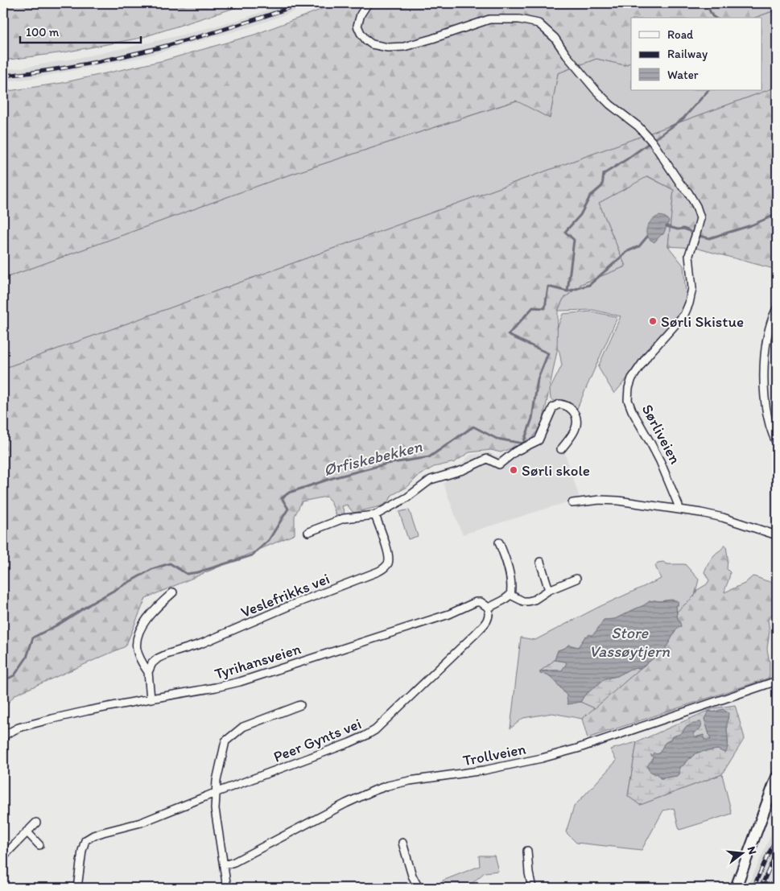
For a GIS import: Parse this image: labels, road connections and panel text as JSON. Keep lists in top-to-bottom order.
{
  "streets": {
    "street": [
      "Sørliveien",
      "Veslefrikks vei",
      "Tyrihansveien",
      "Peer Gynts vei",
      "Trollveien"
    ]
  },
  "crossings": [
    ["Tyrihansveien", "Peer Gynts vei"]
  ],
  "water": ["Ørfiskebekken", "Store Vassøytjern"],
  "places": ["Sørli Skistue", "Sørli skole"],
  "legend": ["Road", "Railway", "Water"],
  "scale_bar": "100 m",
  "north": "right"
}
